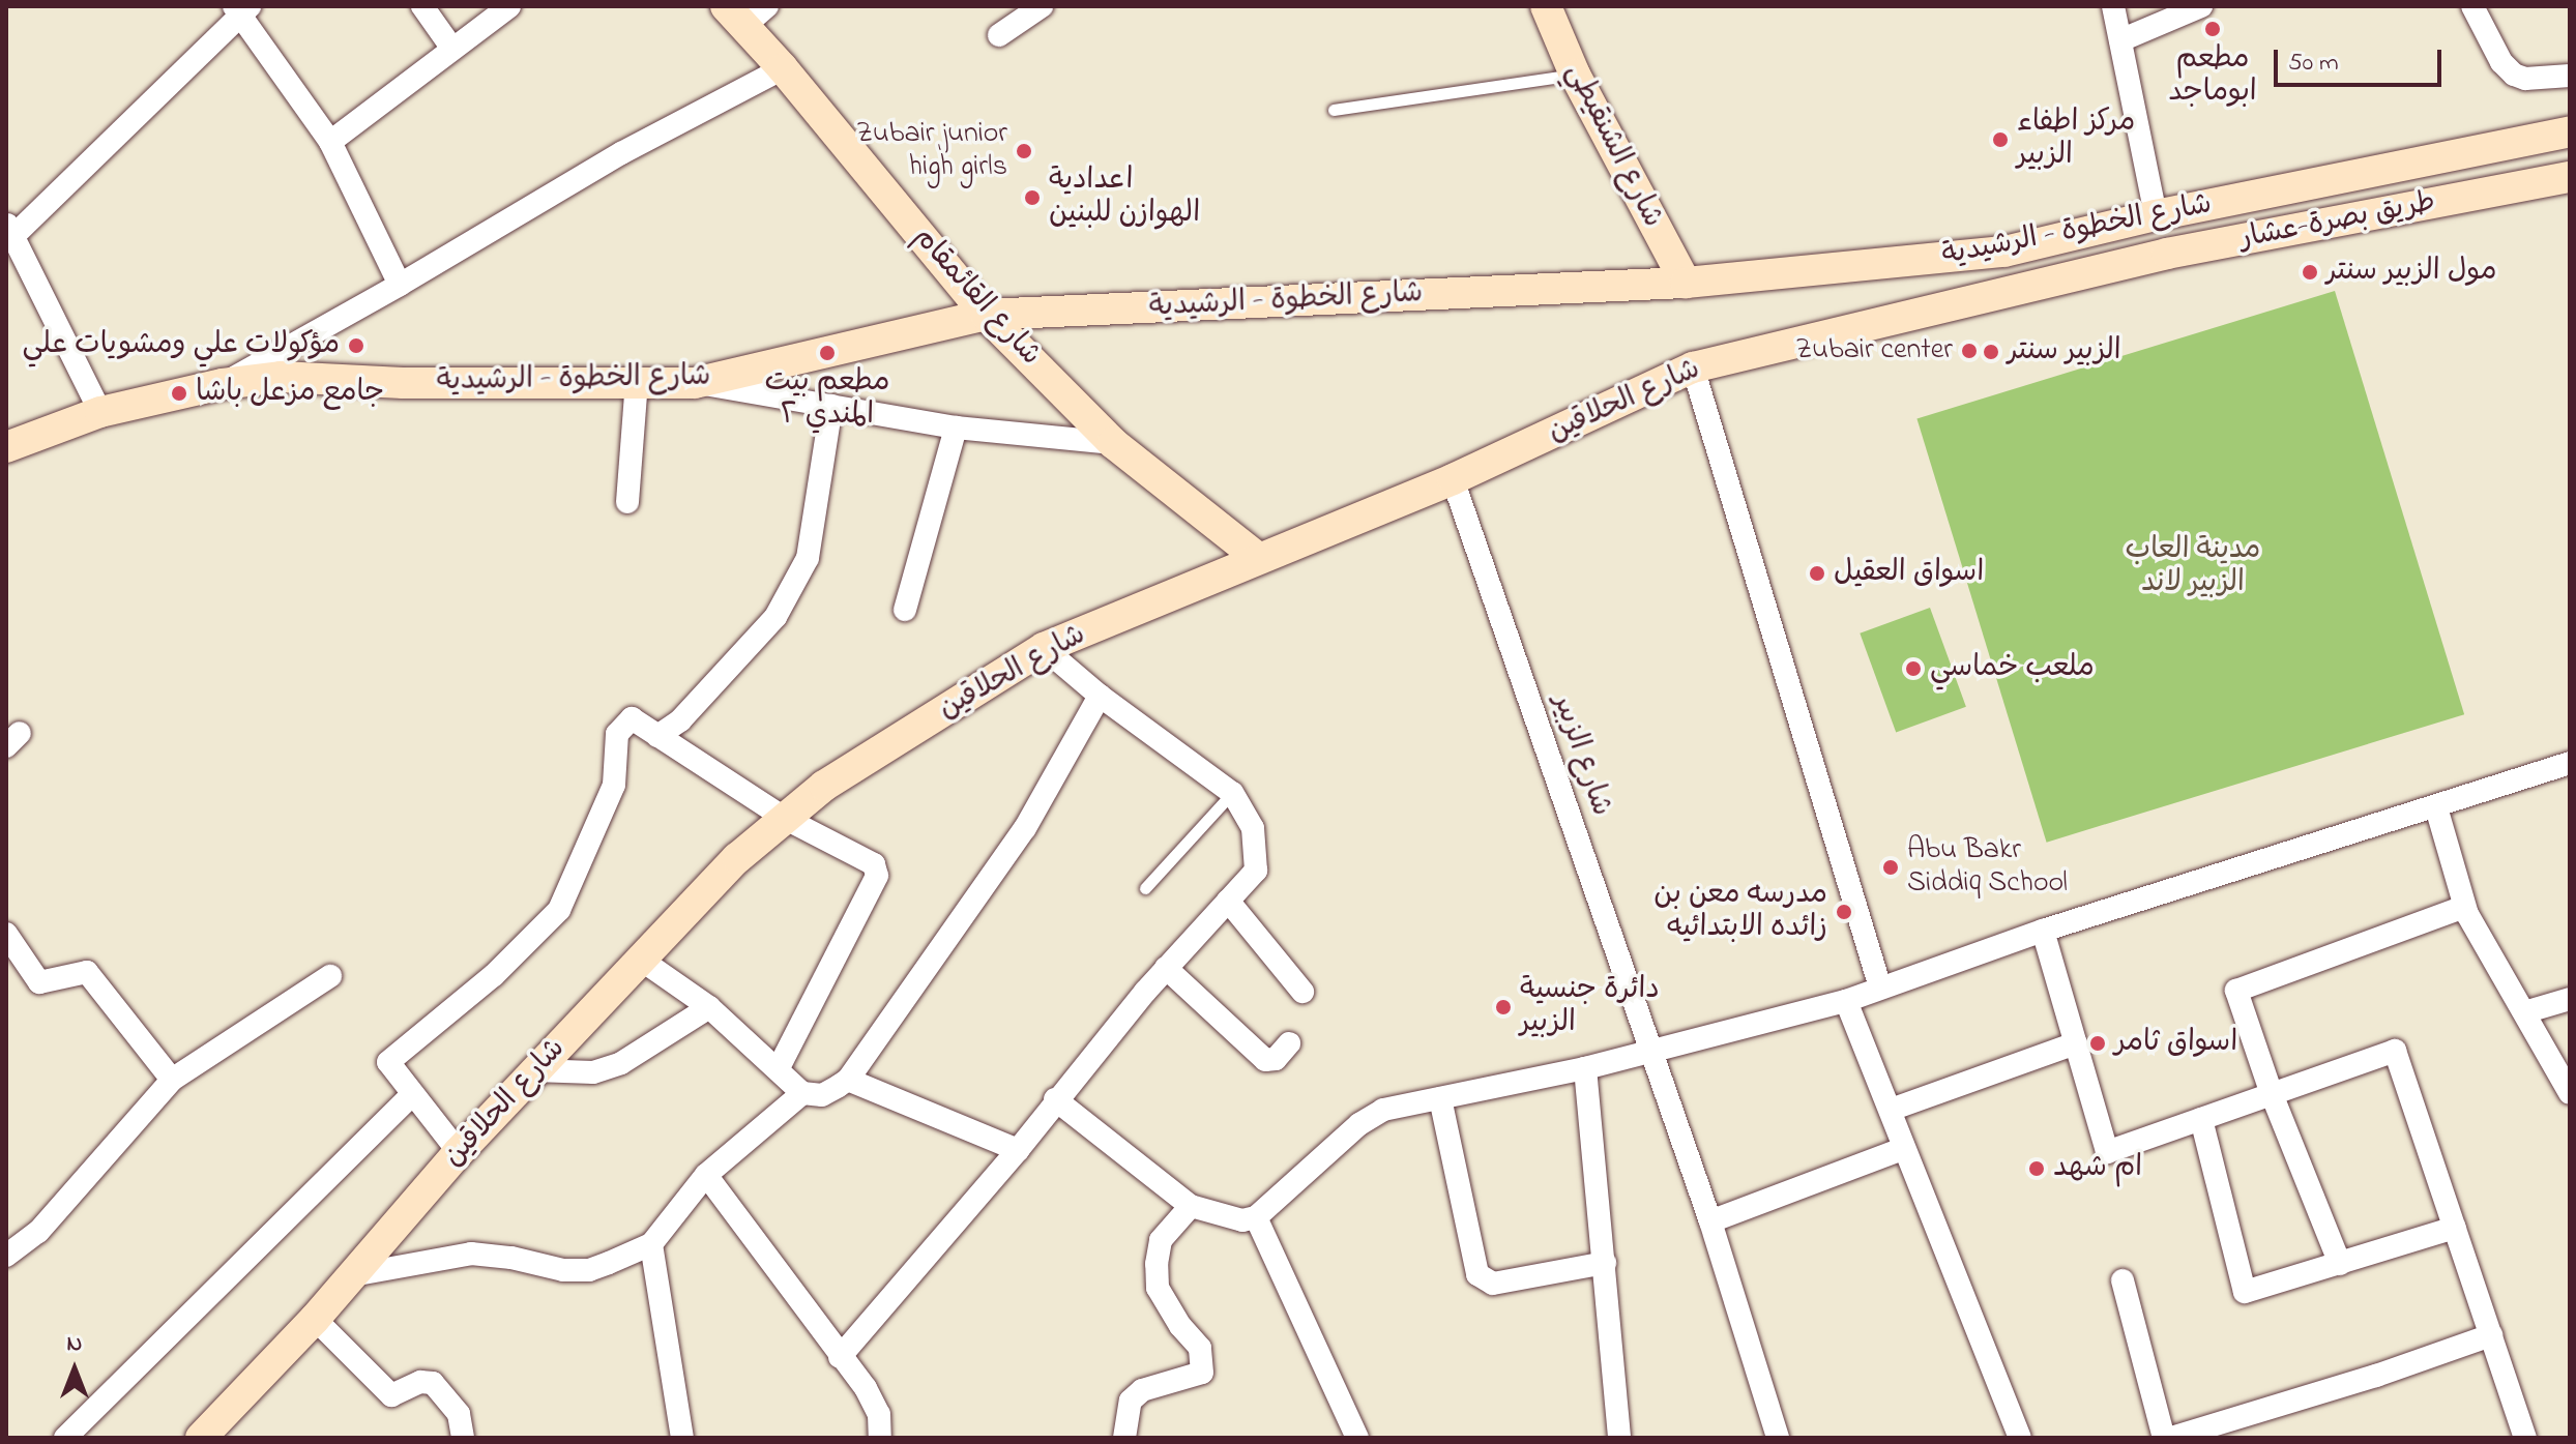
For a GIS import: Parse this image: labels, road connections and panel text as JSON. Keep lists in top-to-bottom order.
{
  "streets": {
    "main road": [
      "شارع الشنقيطي",
      "طريق بصرة-عشار",
      "شارع الخطوة - الرشيدية",
      "شارع القائمقام",
      "شارع الحلاقين"
    ],
    "street": ["شارع الزبير"]
  },
  "crossings": [
    ["شارع الشنقيطي", "شارع الخطوة - الرشيدية"],
    ["طريق بصرة-عشار", "شارع الحلاقين"],
    ["شارع الخطوة - الرشيدية", "شارع القائمقام"],
    ["شارع القائمقام", "شارع الحلاقين"],
    ["شارع الحلاقين", "شارع الزبير"]
  ],
  "parks": ["مدينة العاب الزبير لاند"],
  "places": [
    "مطعم ابوماجد",
    "مركز اطفاء الزبير",
    "Zubair junior high girls",
    "اعدادية الهوازن للبنين",
    "مول الزبير سنتر",
    "مؤكولات علي ومشويات علي",
    "Zubair center",
    "الزبير سنتر",
    "مطعم بيت المندي ٢",
    "جامع مزعل باشا",
    "اسواق العقيل",
    "ملعب خماسي",
    "Abu Bakr Siddiq School",
    "مدرسه معن بن زائده الابتدائيه",
    "دائرة جنسية الزبير",
    "اسواق ثامر",
    "ام شهد"
  ],
  "scale_bar": "50 m",
  "north": "top"
}
